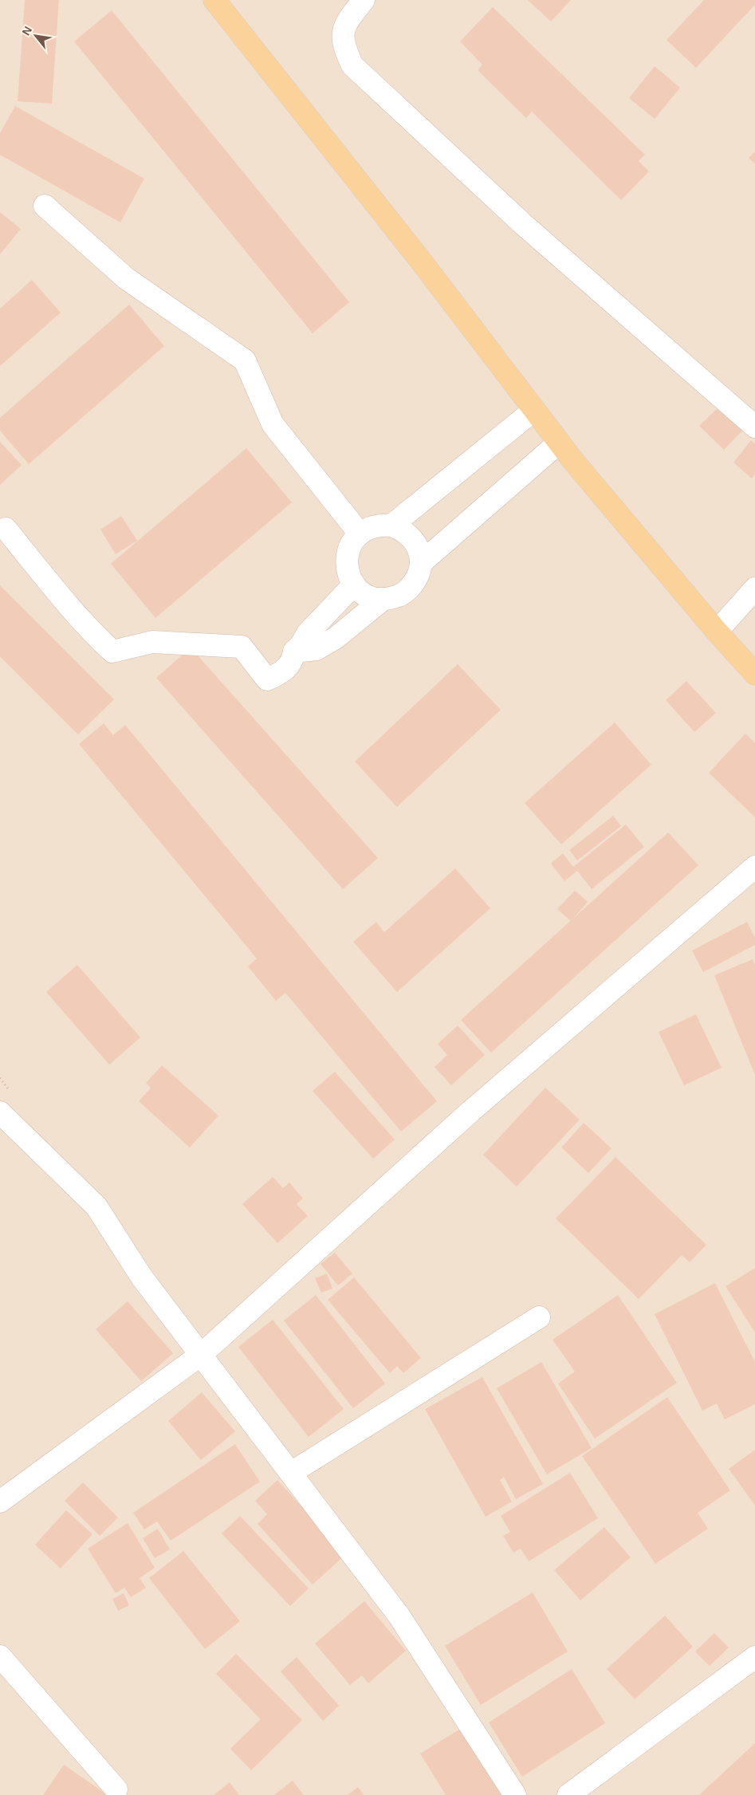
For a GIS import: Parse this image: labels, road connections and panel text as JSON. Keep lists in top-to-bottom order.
{
  "north": "top left"
}
